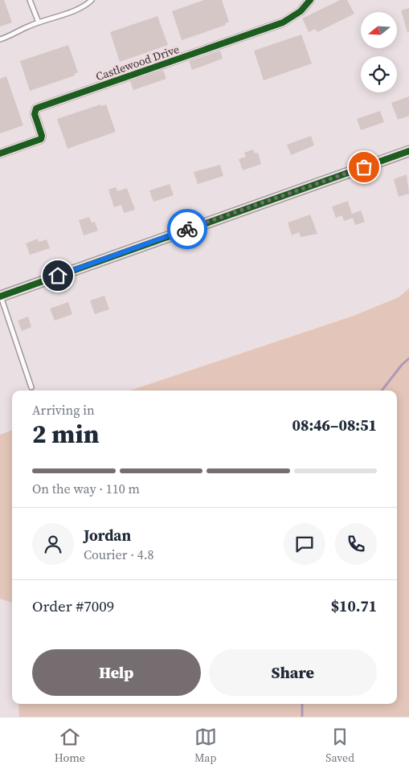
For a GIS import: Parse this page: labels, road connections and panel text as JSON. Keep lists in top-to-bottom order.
{
  "streets": {
    "street": ["Castlewood Drive"]
  },
  "north": "left",
  "page": {
    "heading": ["2 min", "Arriving in", "08:46–08:51"],
    "panel": [
      "Jordan",
      "Courier · 4.8",
      "Order #7009",
      "$10.71"
    ],
    "bar": "On the way · 110 m",
    "buttons": ["Help", "Share"],
    "tabs": ["Home", "Map", "Saved"]
  }
}
